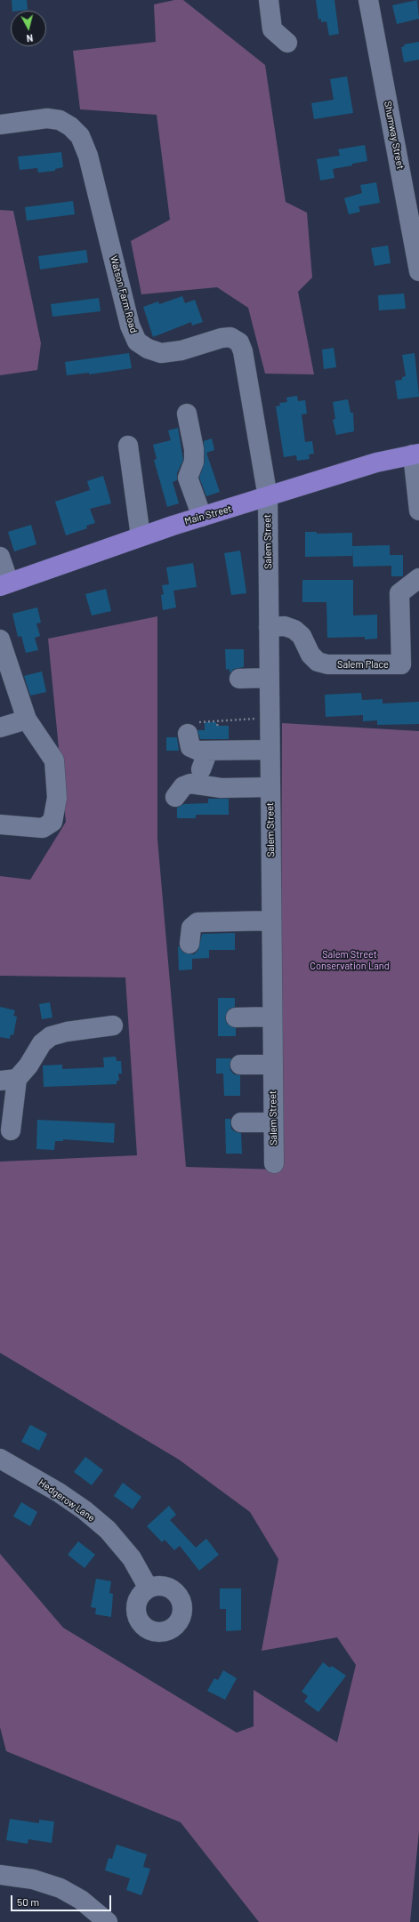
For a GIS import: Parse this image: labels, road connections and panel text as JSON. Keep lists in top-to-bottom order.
{
  "streets": {
    "main road": ["Main Street"],
    "street": [
      "Shumway Street",
      "Watson Farm Road",
      "Salem Street",
      "Salem Place",
      "Hedgerow Lane"
    ]
  },
  "crossings": [
    ["Watson Farm Road", "Main Street"],
    ["Watson Farm Road", "Salem Street"],
    ["Main Street", "Salem Street"],
    ["Salem Street", "Salem Place"]
  ],
  "parks": ["Salem Street Conservation Land"],
  "scale_bar": "50 m",
  "north": "bottom"
}
